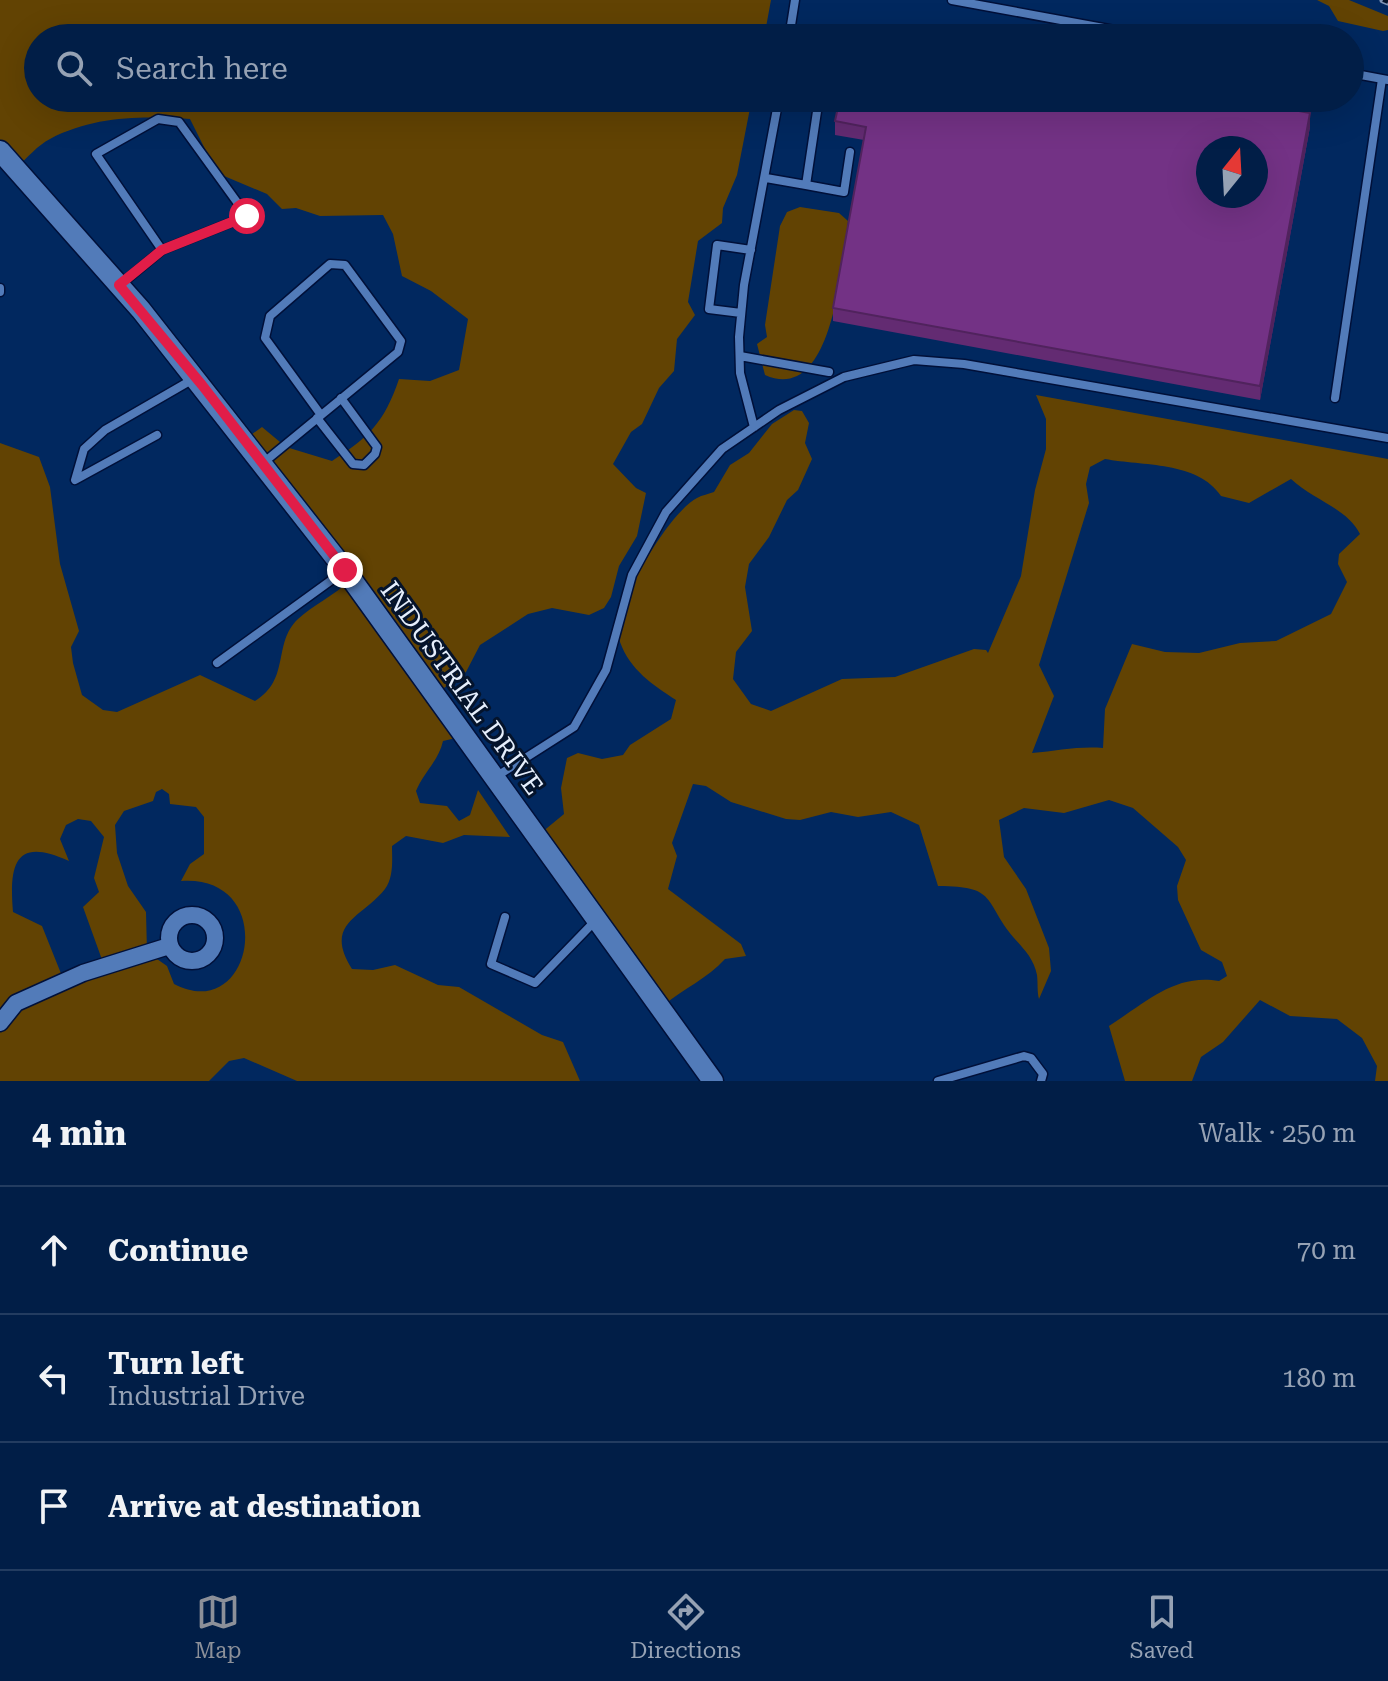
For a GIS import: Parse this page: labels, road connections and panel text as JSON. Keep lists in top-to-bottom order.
{
  "streets": {
    "street": ["INDUSTRIAL DRIVE"]
  },
  "north": "top",
  "page": {
    "search": "Search here",
    "heading": ["4 min", "Walk · 250 m"],
    "list": [
      ["Continue", "70 m"],
      ["Turn left", "Industrial Drive", "180 m"],
      "Arrive at destination"
    ],
    "nav": ["Map", "Directions", "Saved"]
  }
}
